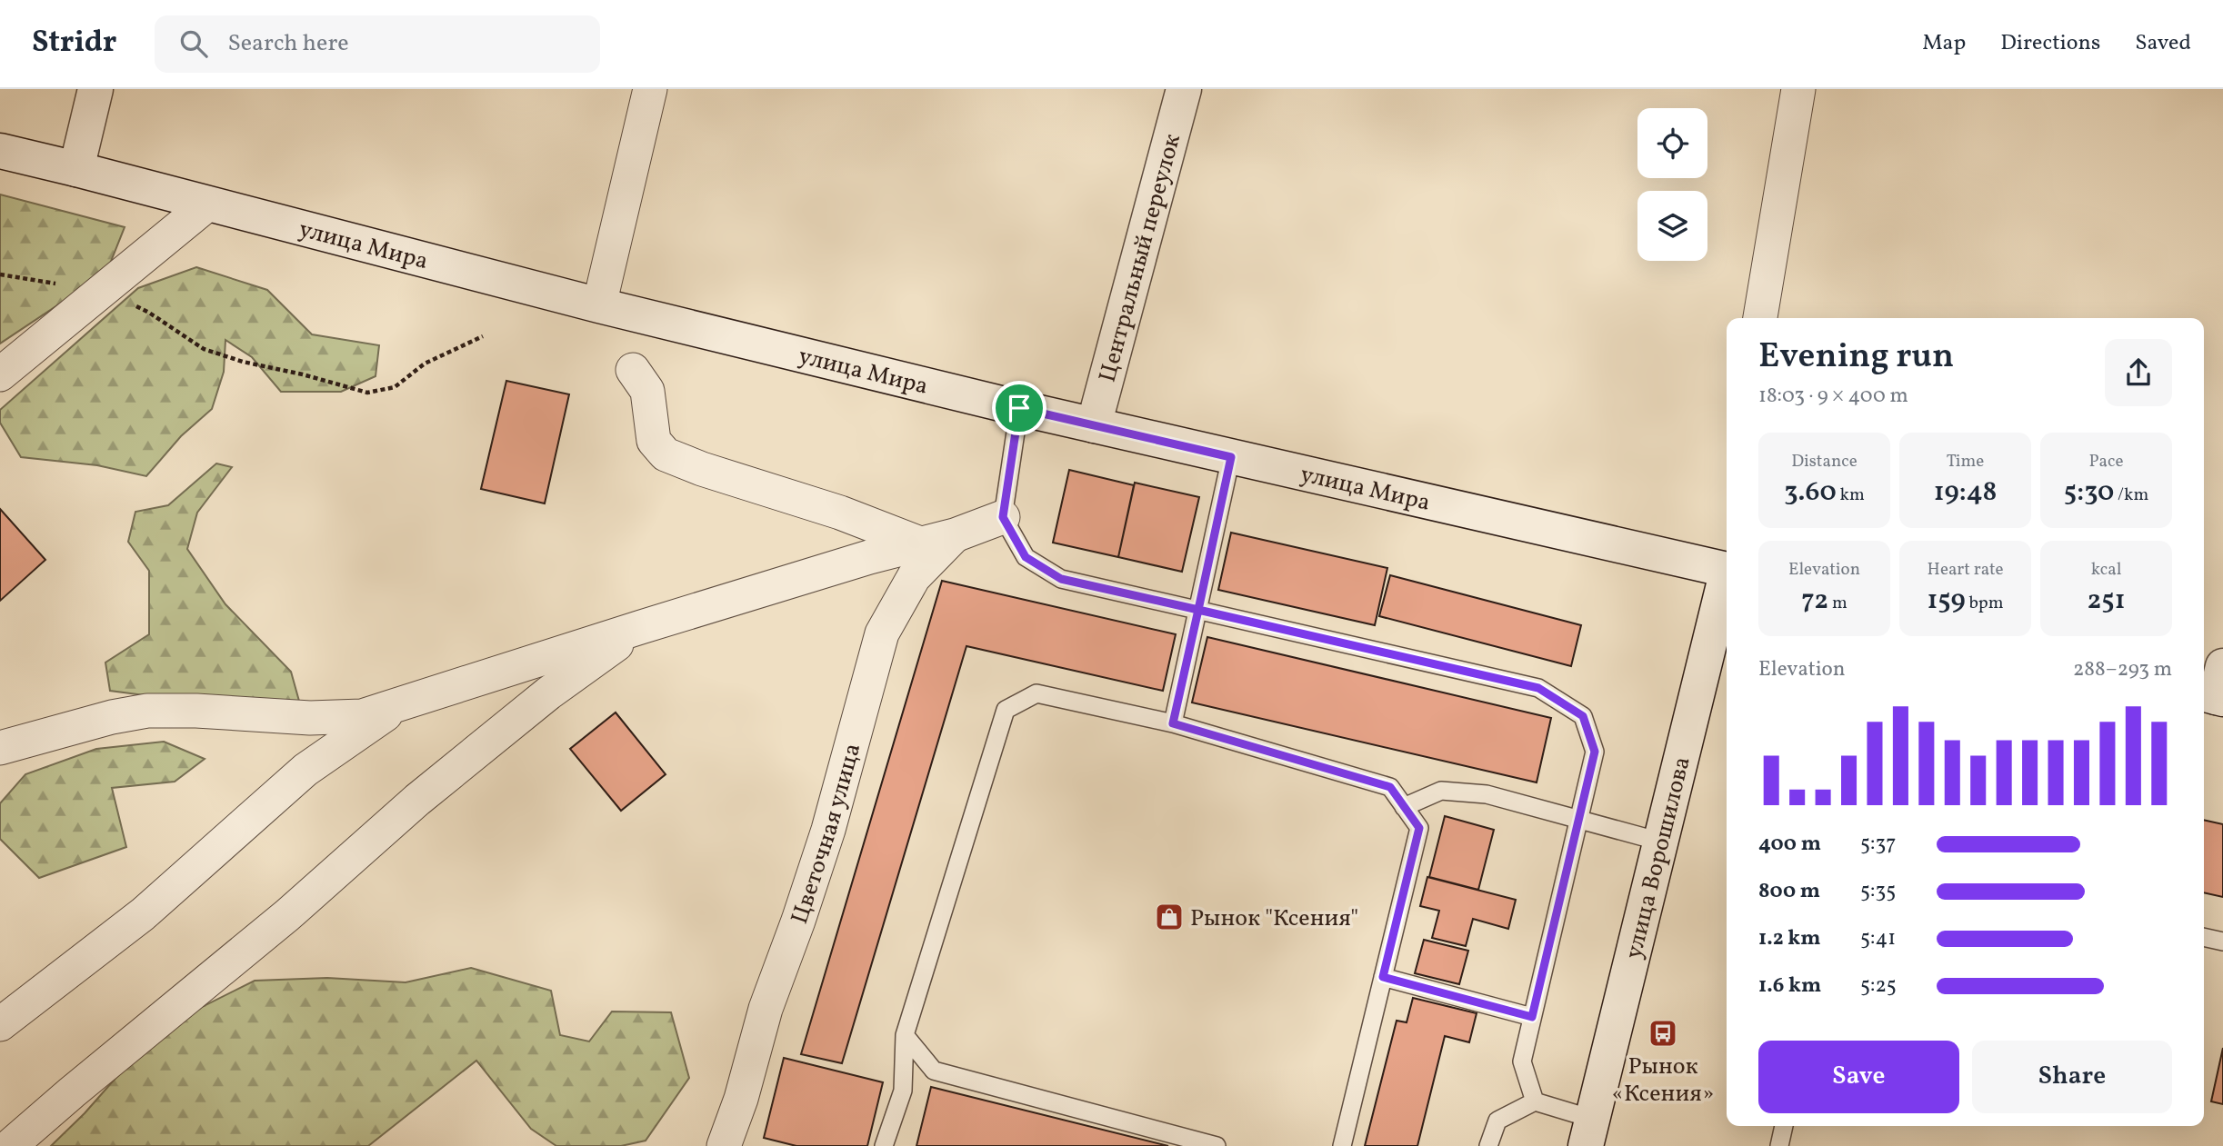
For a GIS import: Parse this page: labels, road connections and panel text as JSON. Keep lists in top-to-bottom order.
{
  "streets": {
    "main road": ["улица Мира", "Центральный переулок", "улица Ворошилова"],
    "street": ["Цветочная улица"]
  },
  "crossings": [
    ["улица Мира", "Центральный переулок"]
  ],
  "places": {
    "shop": ["Рынок \"Ксения\""],
    "bus stop": ["Рынок «Ксения»"]
  },
  "page": {
    "header": "Stridr",
    "search": "Search here",
    "nav": ["Map", "Directions", "Saved"],
    "heading": ["Evening run", "18:03 · 9 × 400 m"],
    "stats": [
      ["Distance", "3.60 km"],
      ["Time", "19:48"],
      ["Pace", "5:30 /km"],
      ["Elevation", "72 m"],
      ["Heart rate", "159 bpm"],
      ["kcal", "251"]
    ],
    "chart": ["Elevation", "288–293 m"],
    "list": [
      {
        "name": "400 m",
        "note": "5:37"
      },
      {
        "name": "800 m",
        "note": "5:35"
      },
      {
        "name": "1.2 km",
        "note": "5:41"
      },
      {
        "name": "1.6 km",
        "note": "5:25"
      }
    ],
    "buttons": ["Save", "Share"]
  }
}
